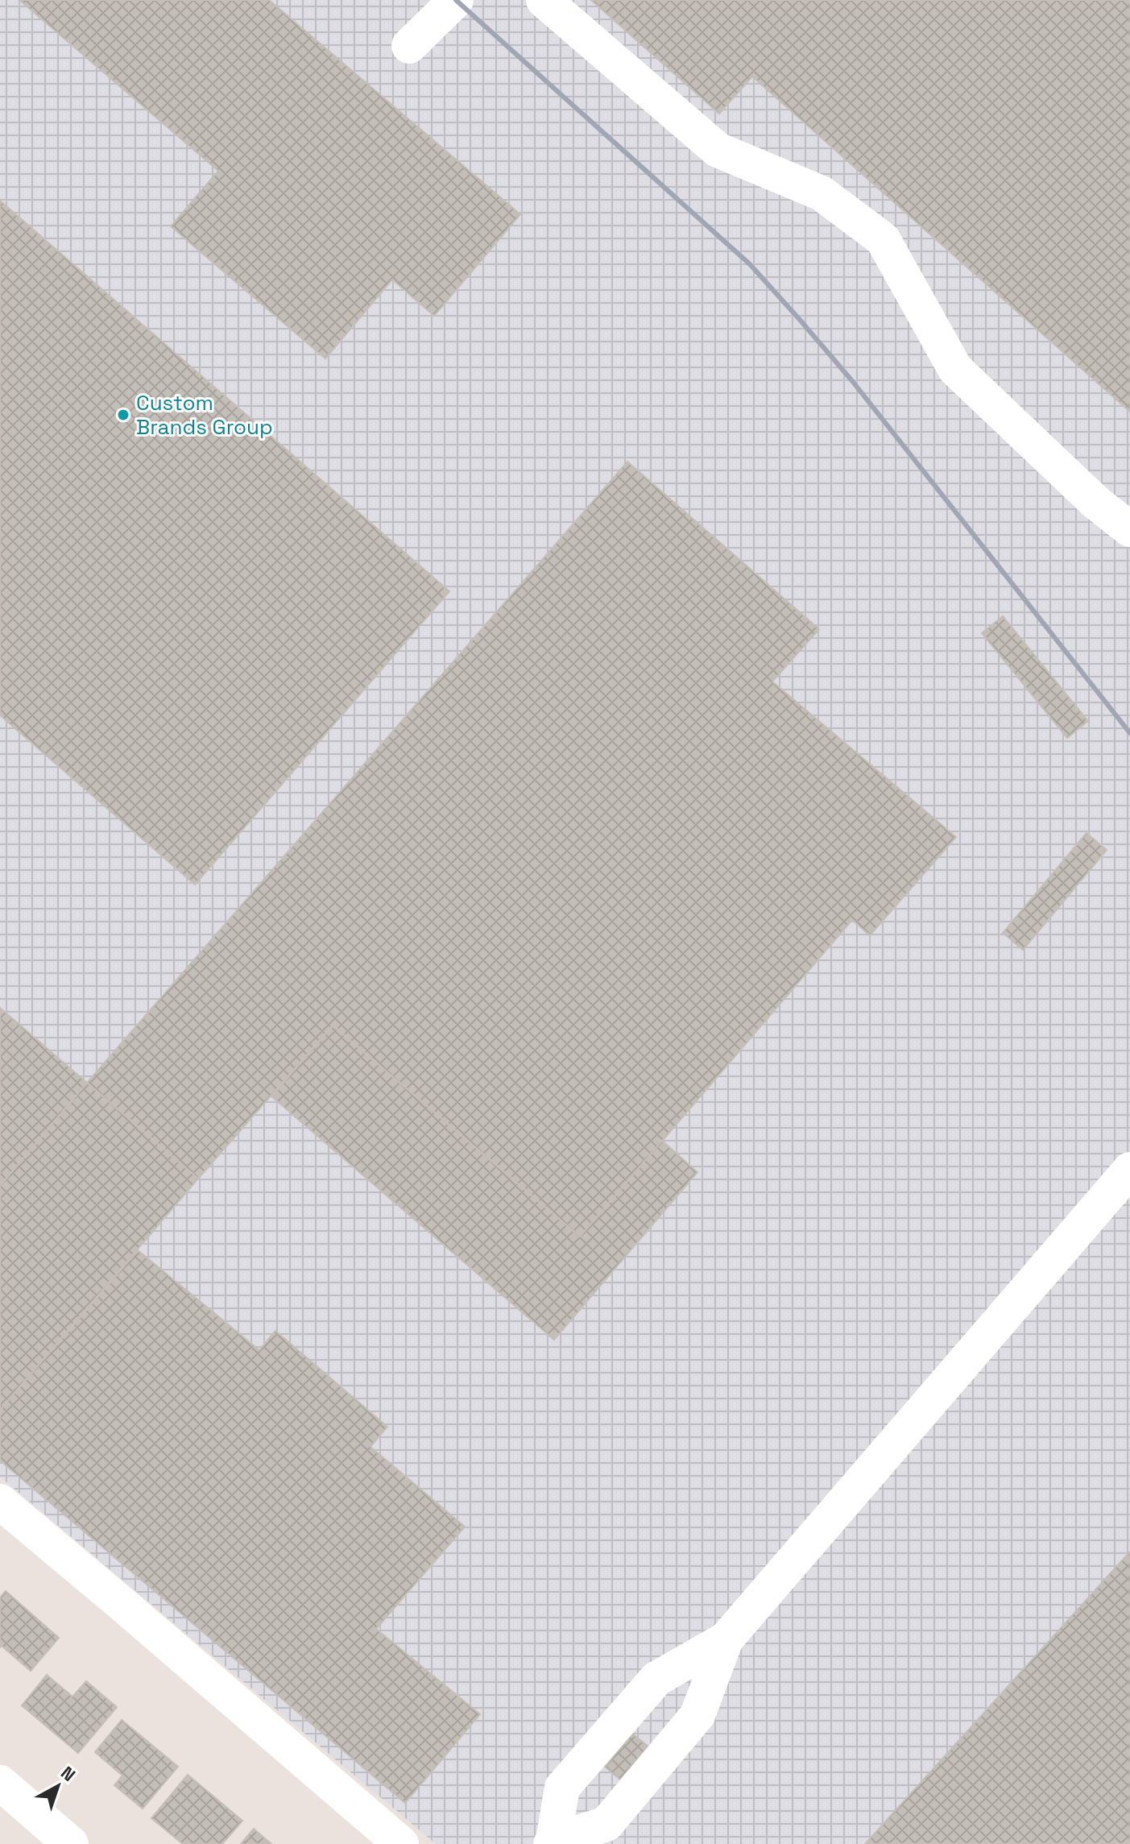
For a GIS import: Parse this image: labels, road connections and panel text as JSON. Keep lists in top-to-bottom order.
{
  "places": ["Custom Brands Group"],
  "north": "top right"
}
